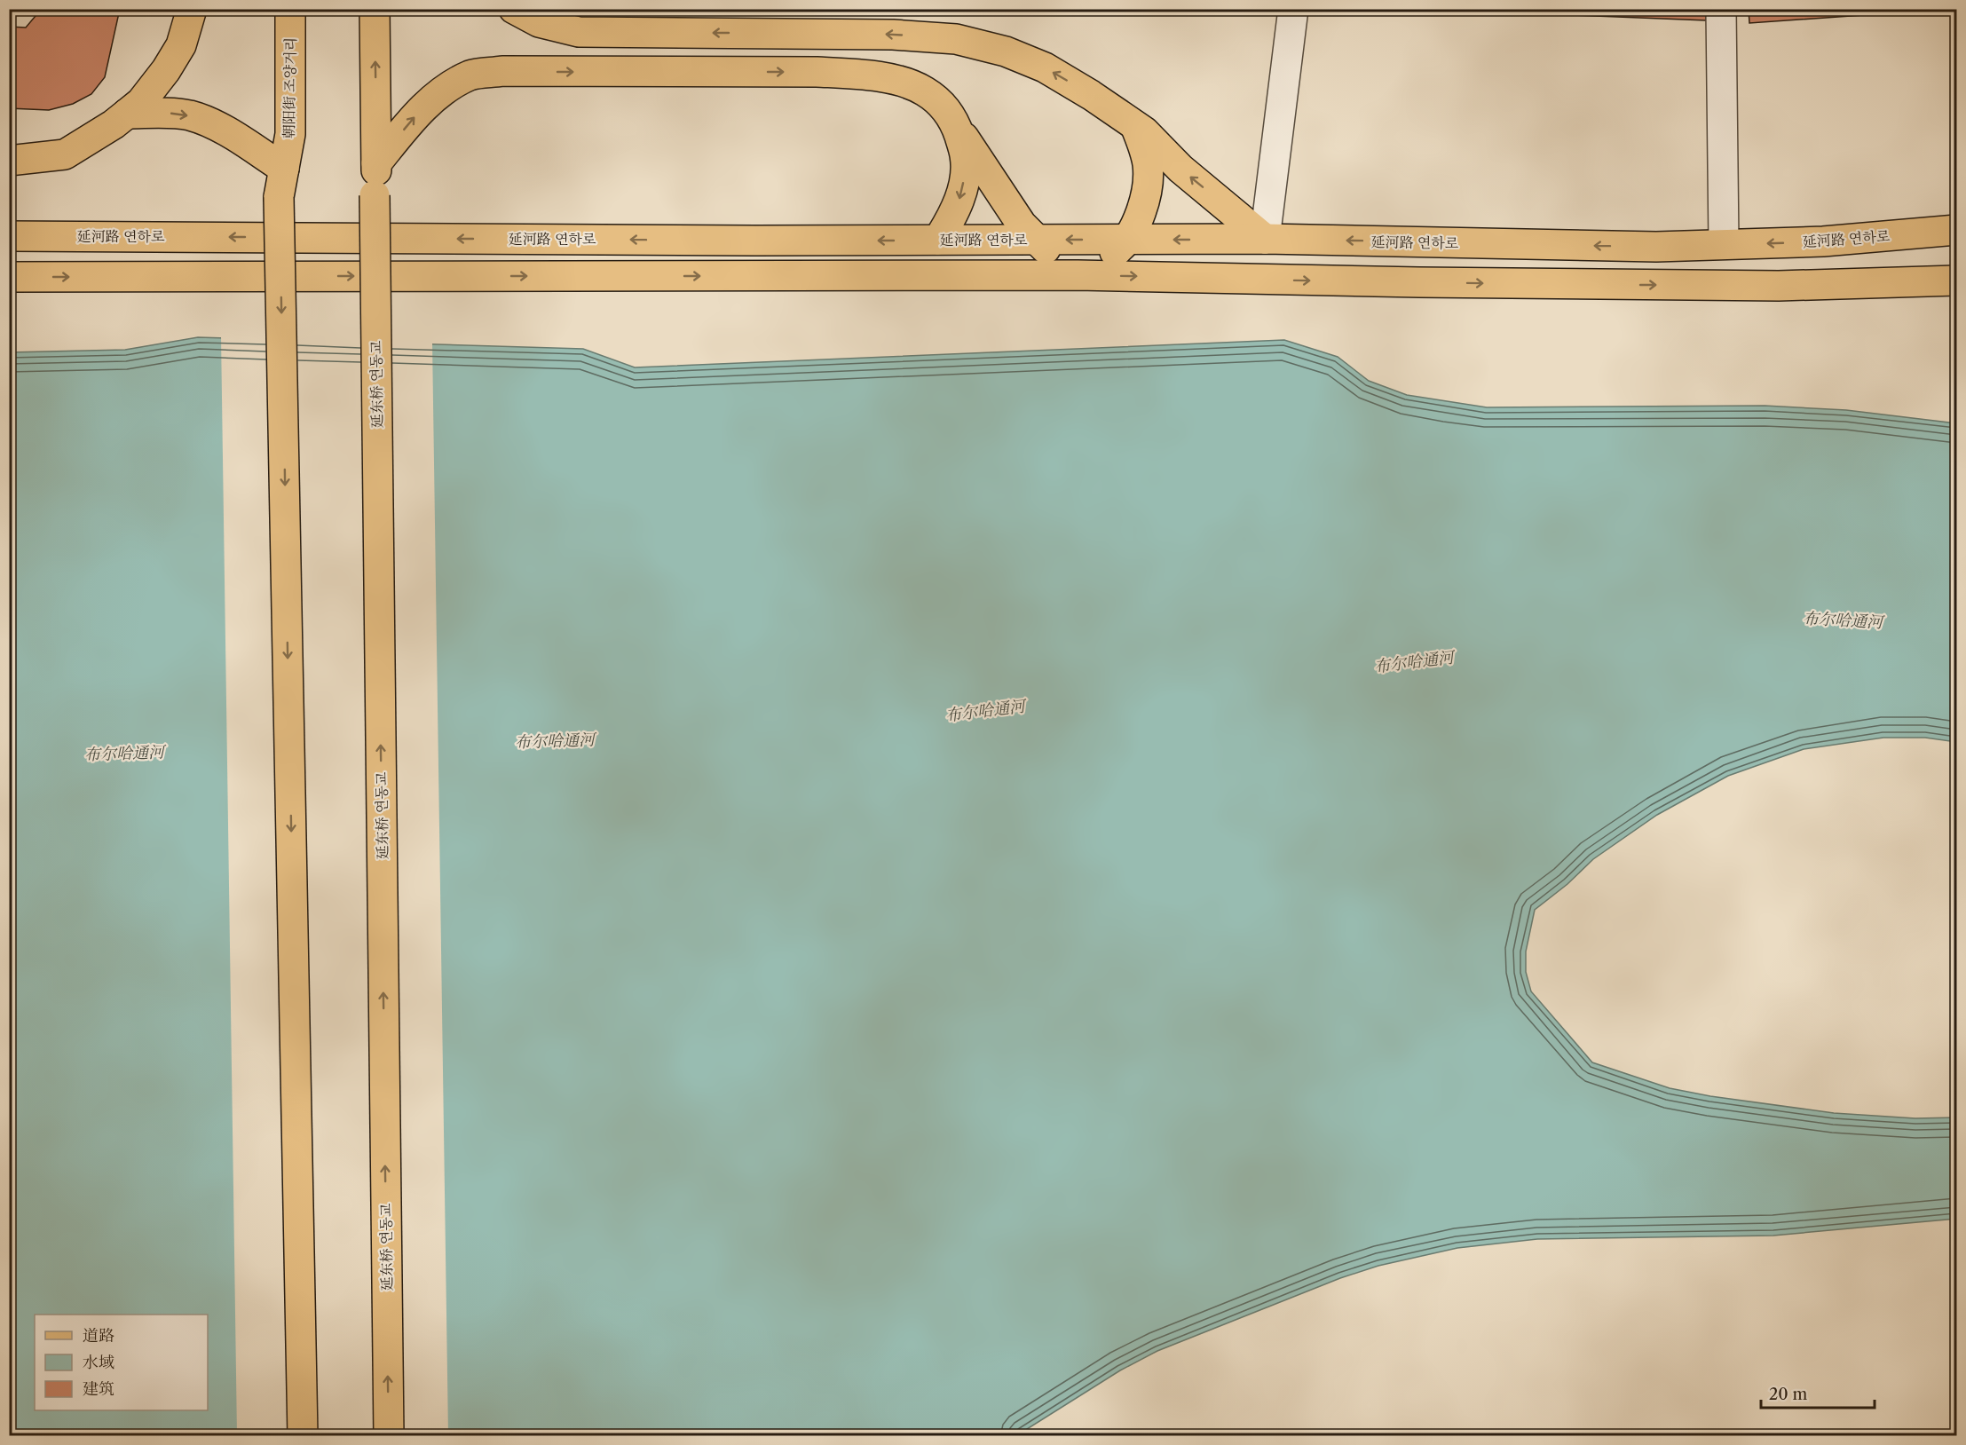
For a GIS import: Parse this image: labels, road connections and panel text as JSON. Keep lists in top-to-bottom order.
{
  "streets": {
    "main road": ["朝阳街 조양거리", "延河路 연하로", "延东桥 연동교"]
  },
  "one_way": ["朝阳街 조양거리", "延东桥 연동교"],
  "water": ["布尔哈通河"],
  "legend": ["道路", "水域", "建筑"],
  "scale_bar": "20 m"
}
